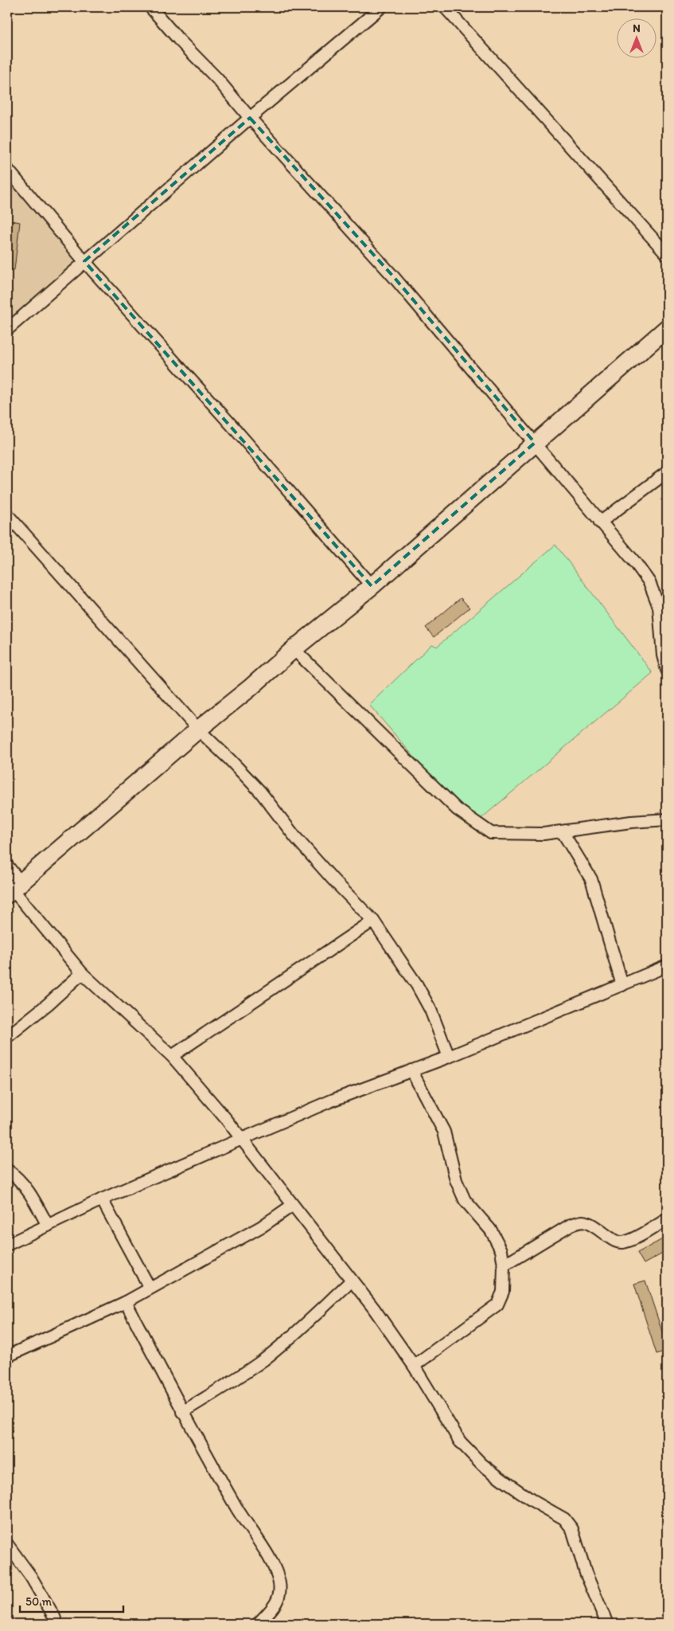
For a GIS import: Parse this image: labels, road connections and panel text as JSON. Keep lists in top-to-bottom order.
{
  "scale_bar": "50 m",
  "north": "top"
}
